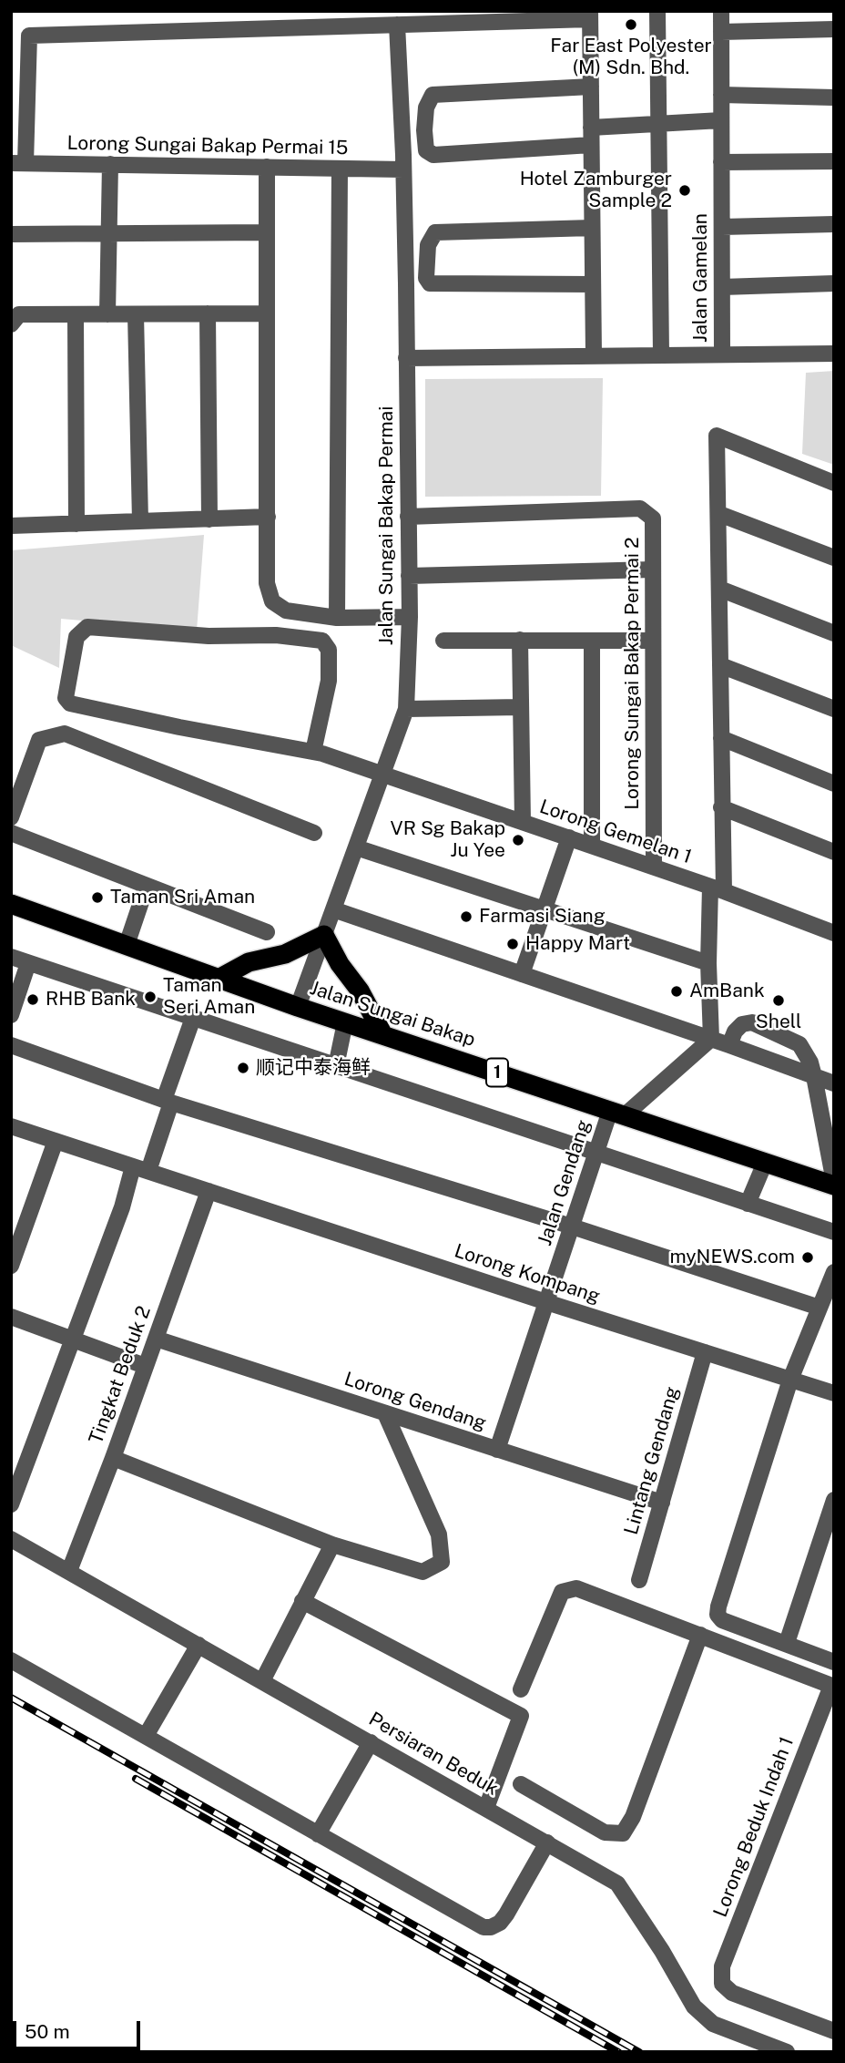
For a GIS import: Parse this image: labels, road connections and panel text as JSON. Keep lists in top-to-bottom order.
{
  "streets": {
    "highway": ["Jalan Sungai Bakap", "1"],
    "street": [
      "Lorong Sungai Bakap Permai 15",
      "Jalan Gamelan",
      "Jalan Sungai Bakap Permai",
      "Lorong Sungai Bakap Permai 2",
      "Lorong Gemelan 1",
      "Jalan Gendang",
      "Lorong Kompang",
      "Tingkat Beduk 2",
      "Lorong Gendang",
      "Lintang Gendang",
      "Persiaran Beduk",
      "Lorong Beduk Indah 1"
    ]
  },
  "crossings": [
    ["Lorong Sungai Bakap Permai 15", "Jalan Sungai Bakap Permai"],
    ["Jalan Sungai Bakap Permai", "Lorong Sungai Bakap Permai 2"],
    ["Jalan Sungai Bakap Permai", "Lorong Gemelan 1"],
    ["Jalan Sungai Bakap Permai", "Jalan Sungai Bakap"],
    ["Lorong Sungai Bakap Permai 2", "Lorong Gemelan 1"],
    ["Jalan Sungai Bakap", "Jalan Gendang"],
    ["Jalan Gendang", "Lorong Kompang"],
    ["Jalan Gendang", "Lorong Gendang"],
    ["Lorong Kompang", "Tingkat Beduk 2"],
    ["Lorong Kompang", "Lintang Gendang"],
    ["Tingkat Beduk 2", "Lorong Gendang"],
    ["Tingkat Beduk 2", "Persiaran Beduk"],
    ["Lorong Gendang", "Lintang Gendang"]
  ],
  "places": [
    "Far East Polyester (M) Sdn. Bhd.",
    "Hotel Zamburger Sample 2",
    "VR Sg Bakap Ju Yee",
    "Taman Sri Aman",
    "Farmasi Siang",
    "Happy Mart",
    "AmBank",
    "Taman Seri Aman",
    "RHB Bank",
    "Shell",
    "顺记中泰海鲜",
    "myNEWS.com"
  ],
  "scale_bar": "50 m"
}
